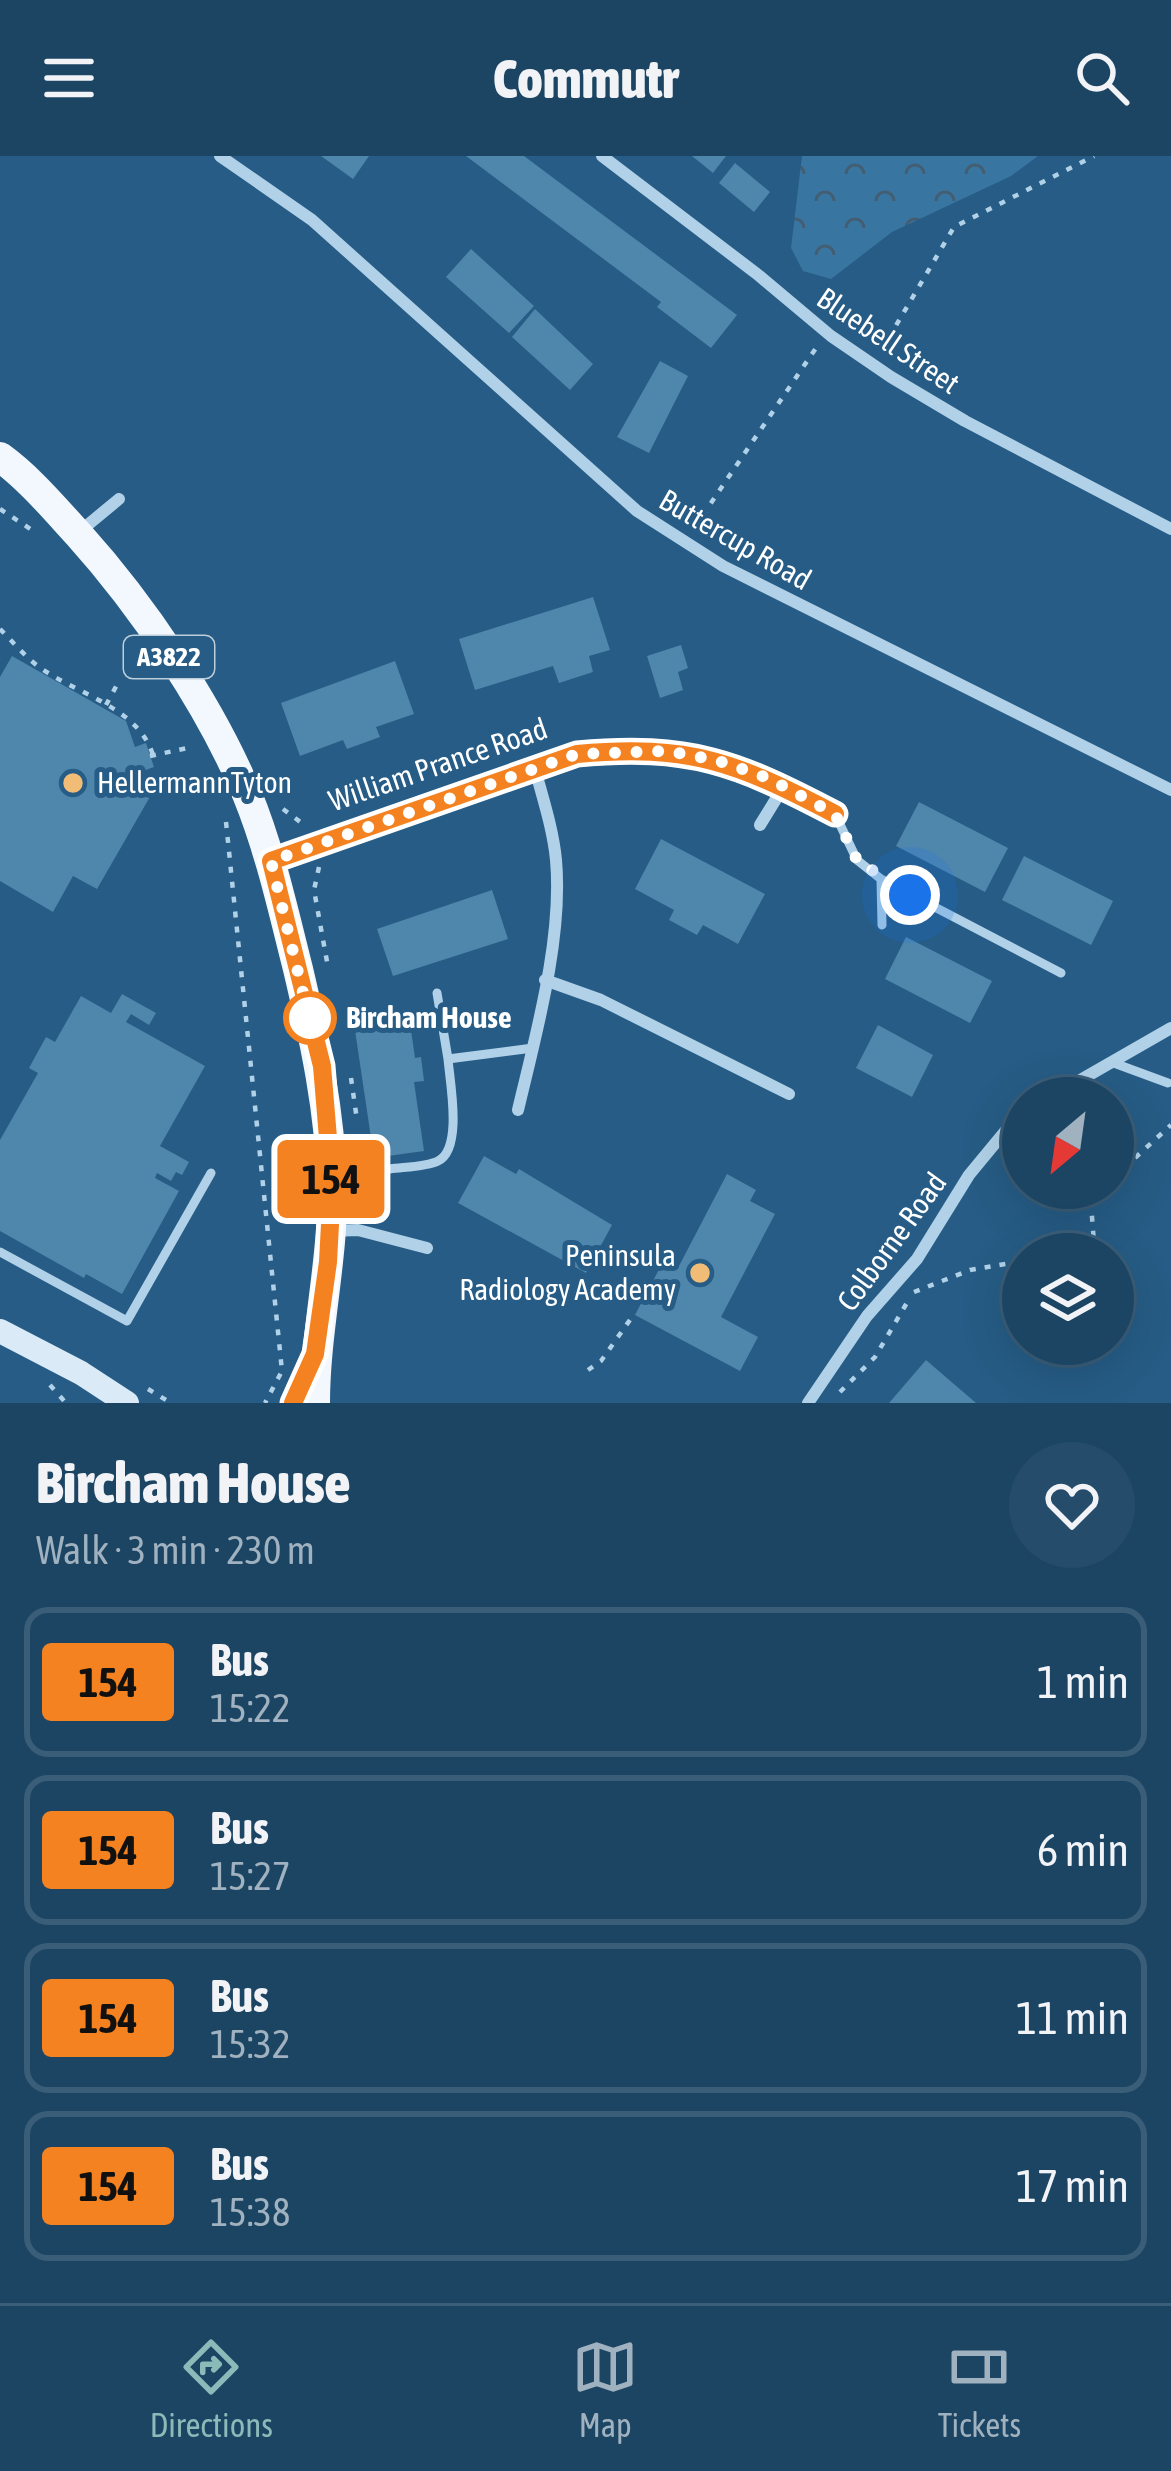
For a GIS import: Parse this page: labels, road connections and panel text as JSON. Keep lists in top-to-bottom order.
{
  "streets": {
    "main road": ["A3822"],
    "street": [
      "Bluebell Street",
      "Buttercup Road",
      "William Prance Road",
      "Colborne Road"
    ]
  },
  "crossings": [
    ["A3822", "William Prance Road"]
  ],
  "places": ["HellermannTyton", "Bircham House", "Peninsula Radiology Academy"],
  "lines": ["bus line 154"],
  "north": "bottom left",
  "page": {
    "header": "Commutr",
    "on_map": "154",
    "heading": ["Bircham House", "Walk · 3 min · 230 m"],
    "list": [
      {
        "mark": "154",
        "name": "Bus",
        "note": "15:22",
        "value": "1 min"
      },
      {
        "mark": "154",
        "name": "Bus",
        "note": "15:27",
        "value": "6 min"
      },
      {
        "mark": "154",
        "name": "Bus",
        "note": "15:32",
        "value": "11 min"
      },
      {
        "mark": "154",
        "name": "Bus",
        "note": "15:38",
        "value": "17 min"
      }
    ],
    "tabs": ["Directions", "Map", "Tickets"]
  }
}
